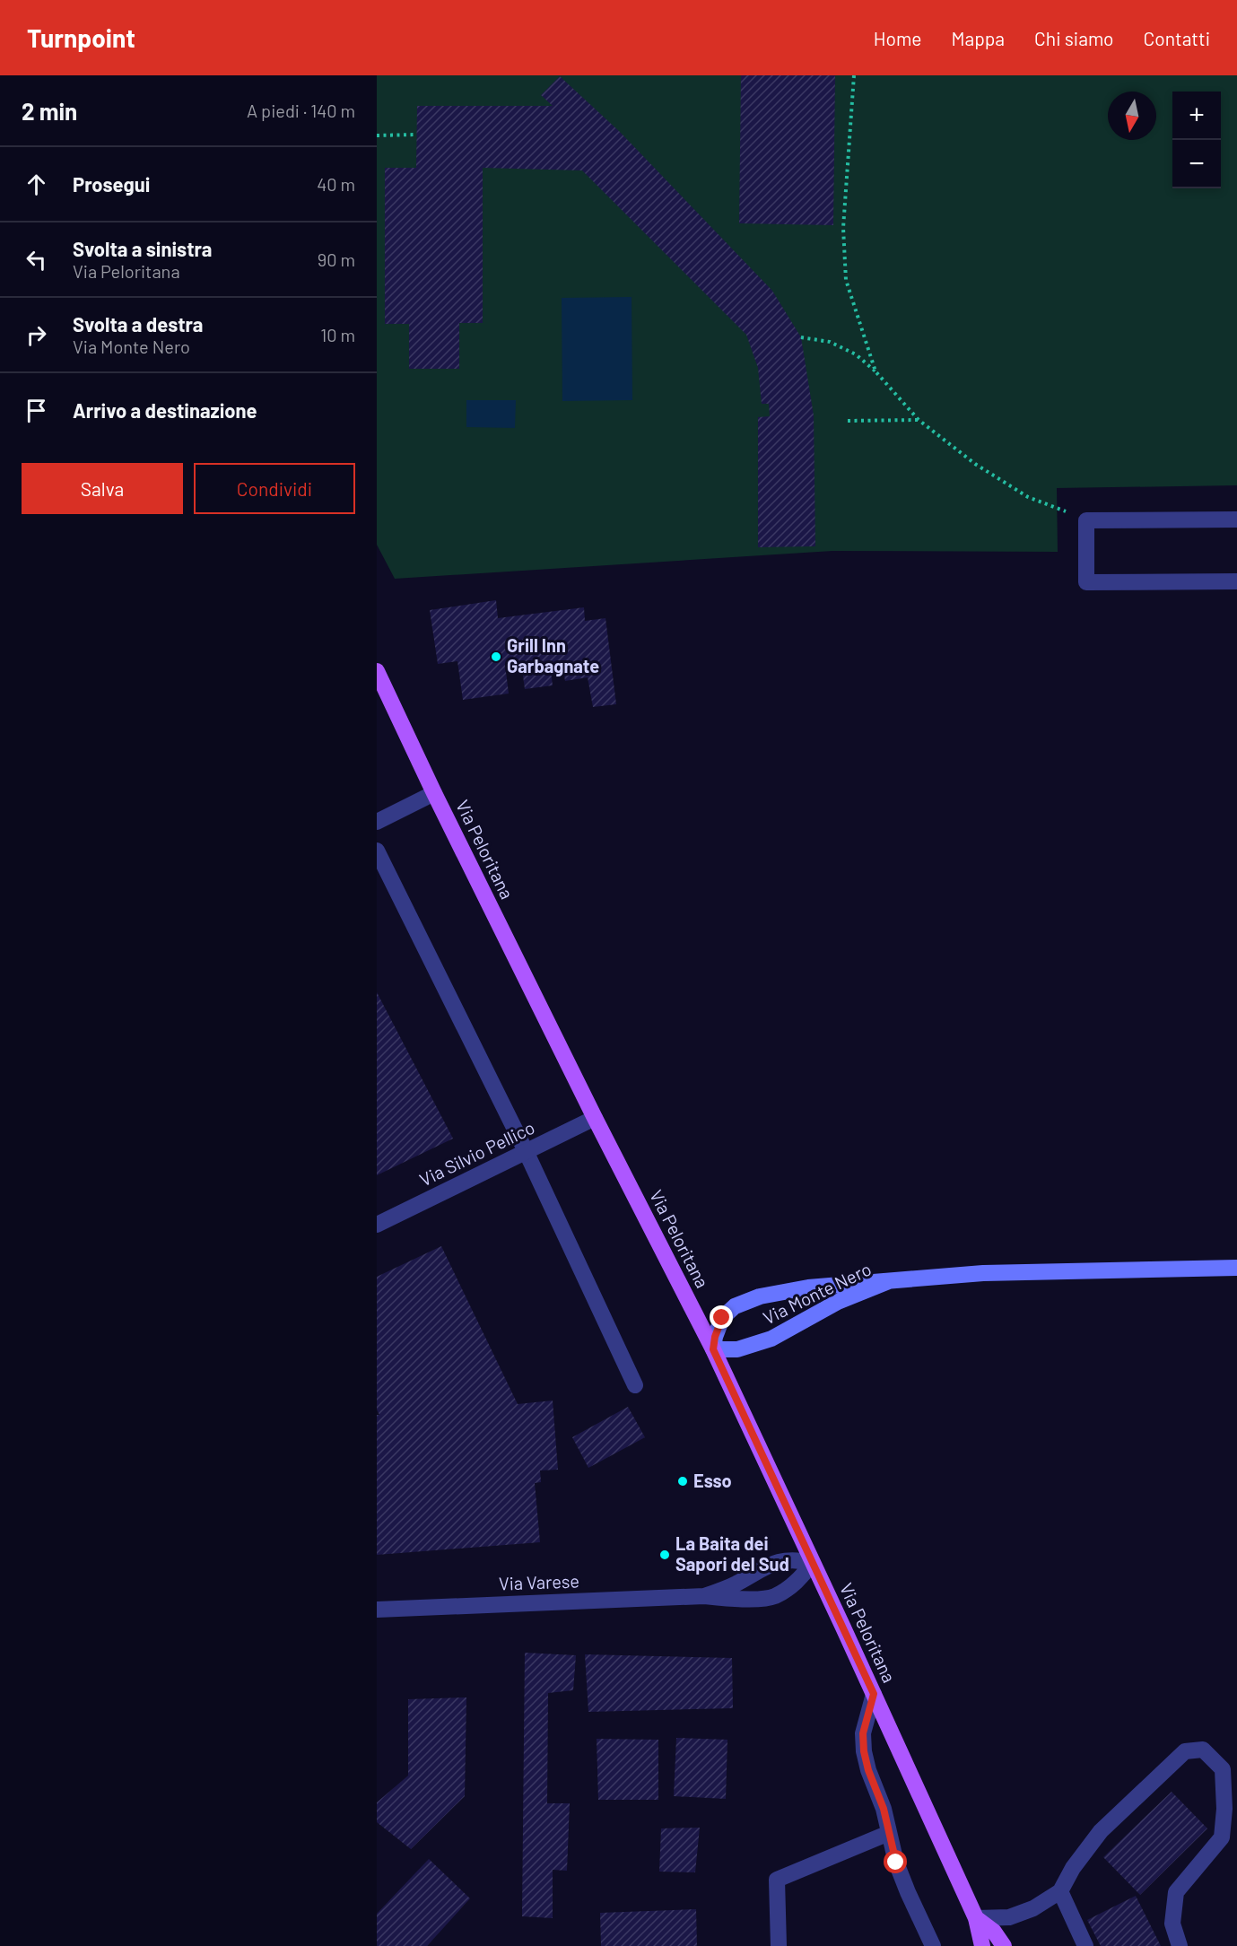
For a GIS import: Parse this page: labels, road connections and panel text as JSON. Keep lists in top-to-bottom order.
{
  "streets": {
    "main road": ["Via Peloritana"],
    "street": ["Via Silvio Pellico", "Via Monte Nero", "Via Varese"]
  },
  "crossings": [
    ["Via Peloritana", "Via Silvio Pellico"],
    ["Via Peloritana", "Via Monte Nero"]
  ],
  "places": ["Grill Inn Garbagnate", "Esso", "La Baita dei Sapori del Sud"],
  "north": "bottom",
  "page": {
    "header": "Turnpoint",
    "nav": [
      "Home",
      "Mappa",
      "Chi siamo",
      "Contatti"
    ],
    "heading": ["2 min", "A piedi · 140 m"],
    "map_buttons": ["+", "−"],
    "list": [
      ["Prosegui", "40 m"],
      ["Svolta a sinistra", "Via Peloritana", "90 m"],
      ["Svolta a destra", "Via Monte Nero", "10 m"],
      "Arrivo a destinazione"
    ],
    "buttons": ["Salva", "Condividi"]
  }
}
